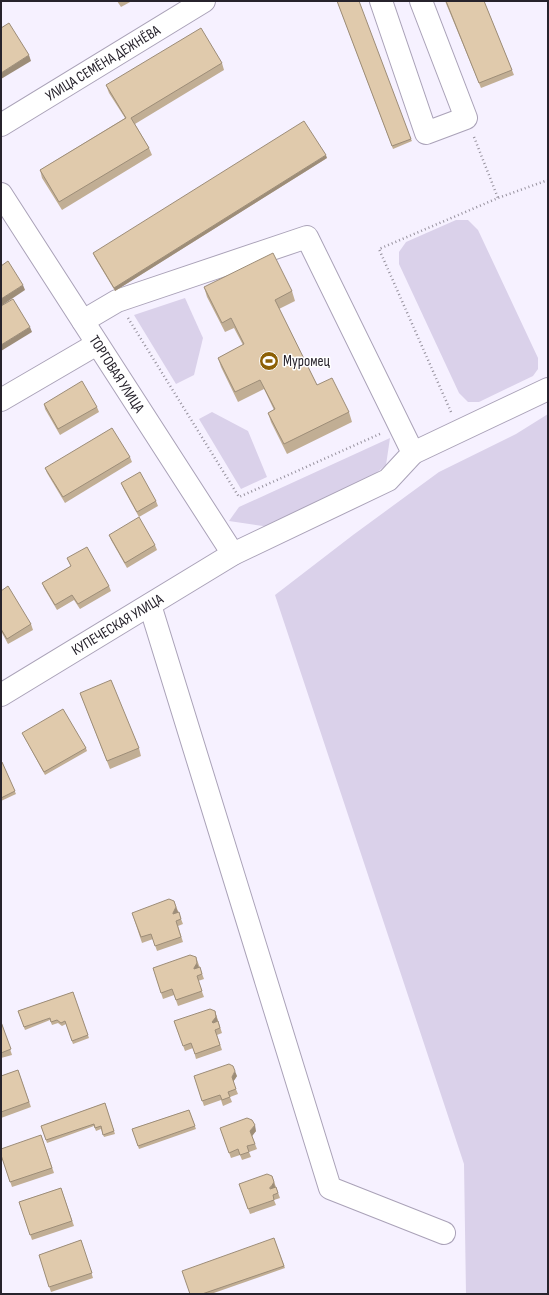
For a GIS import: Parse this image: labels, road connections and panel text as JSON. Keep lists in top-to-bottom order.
{
  "streets": {
    "street": ["УЛИЦА СЕМЁНА ДЕЖНЁВА", "ТОРГОВАЯ УЛИЦА", "КУПЕЧЕСКАЯ УЛИЦА"]
  },
  "crossings": [
    ["ТОРГОВАЯ УЛИЦА", "КУПЕЧЕСКАЯ УЛИЦА"]
  ],
  "places": {
    "sports": ["Муромец"]
  }
}
